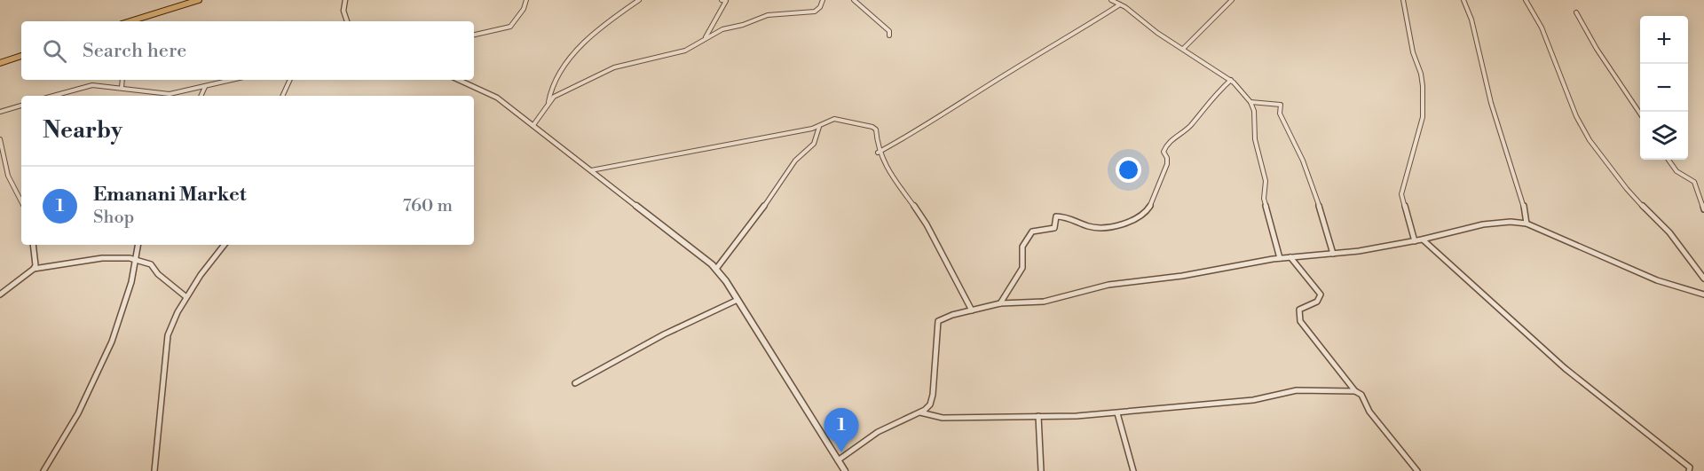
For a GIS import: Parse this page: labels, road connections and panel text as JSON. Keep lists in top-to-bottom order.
{
  "page": {
    "map_buttons": ["+", "−"],
    "search": "Search here",
    "heading": "Nearby",
    "list": [
      {
        "mark": "1",
        "name": "Emanani Market",
        "note": "Shop",
        "value": "760 m"
      }
    ],
    "pins": "1"
  }
}
